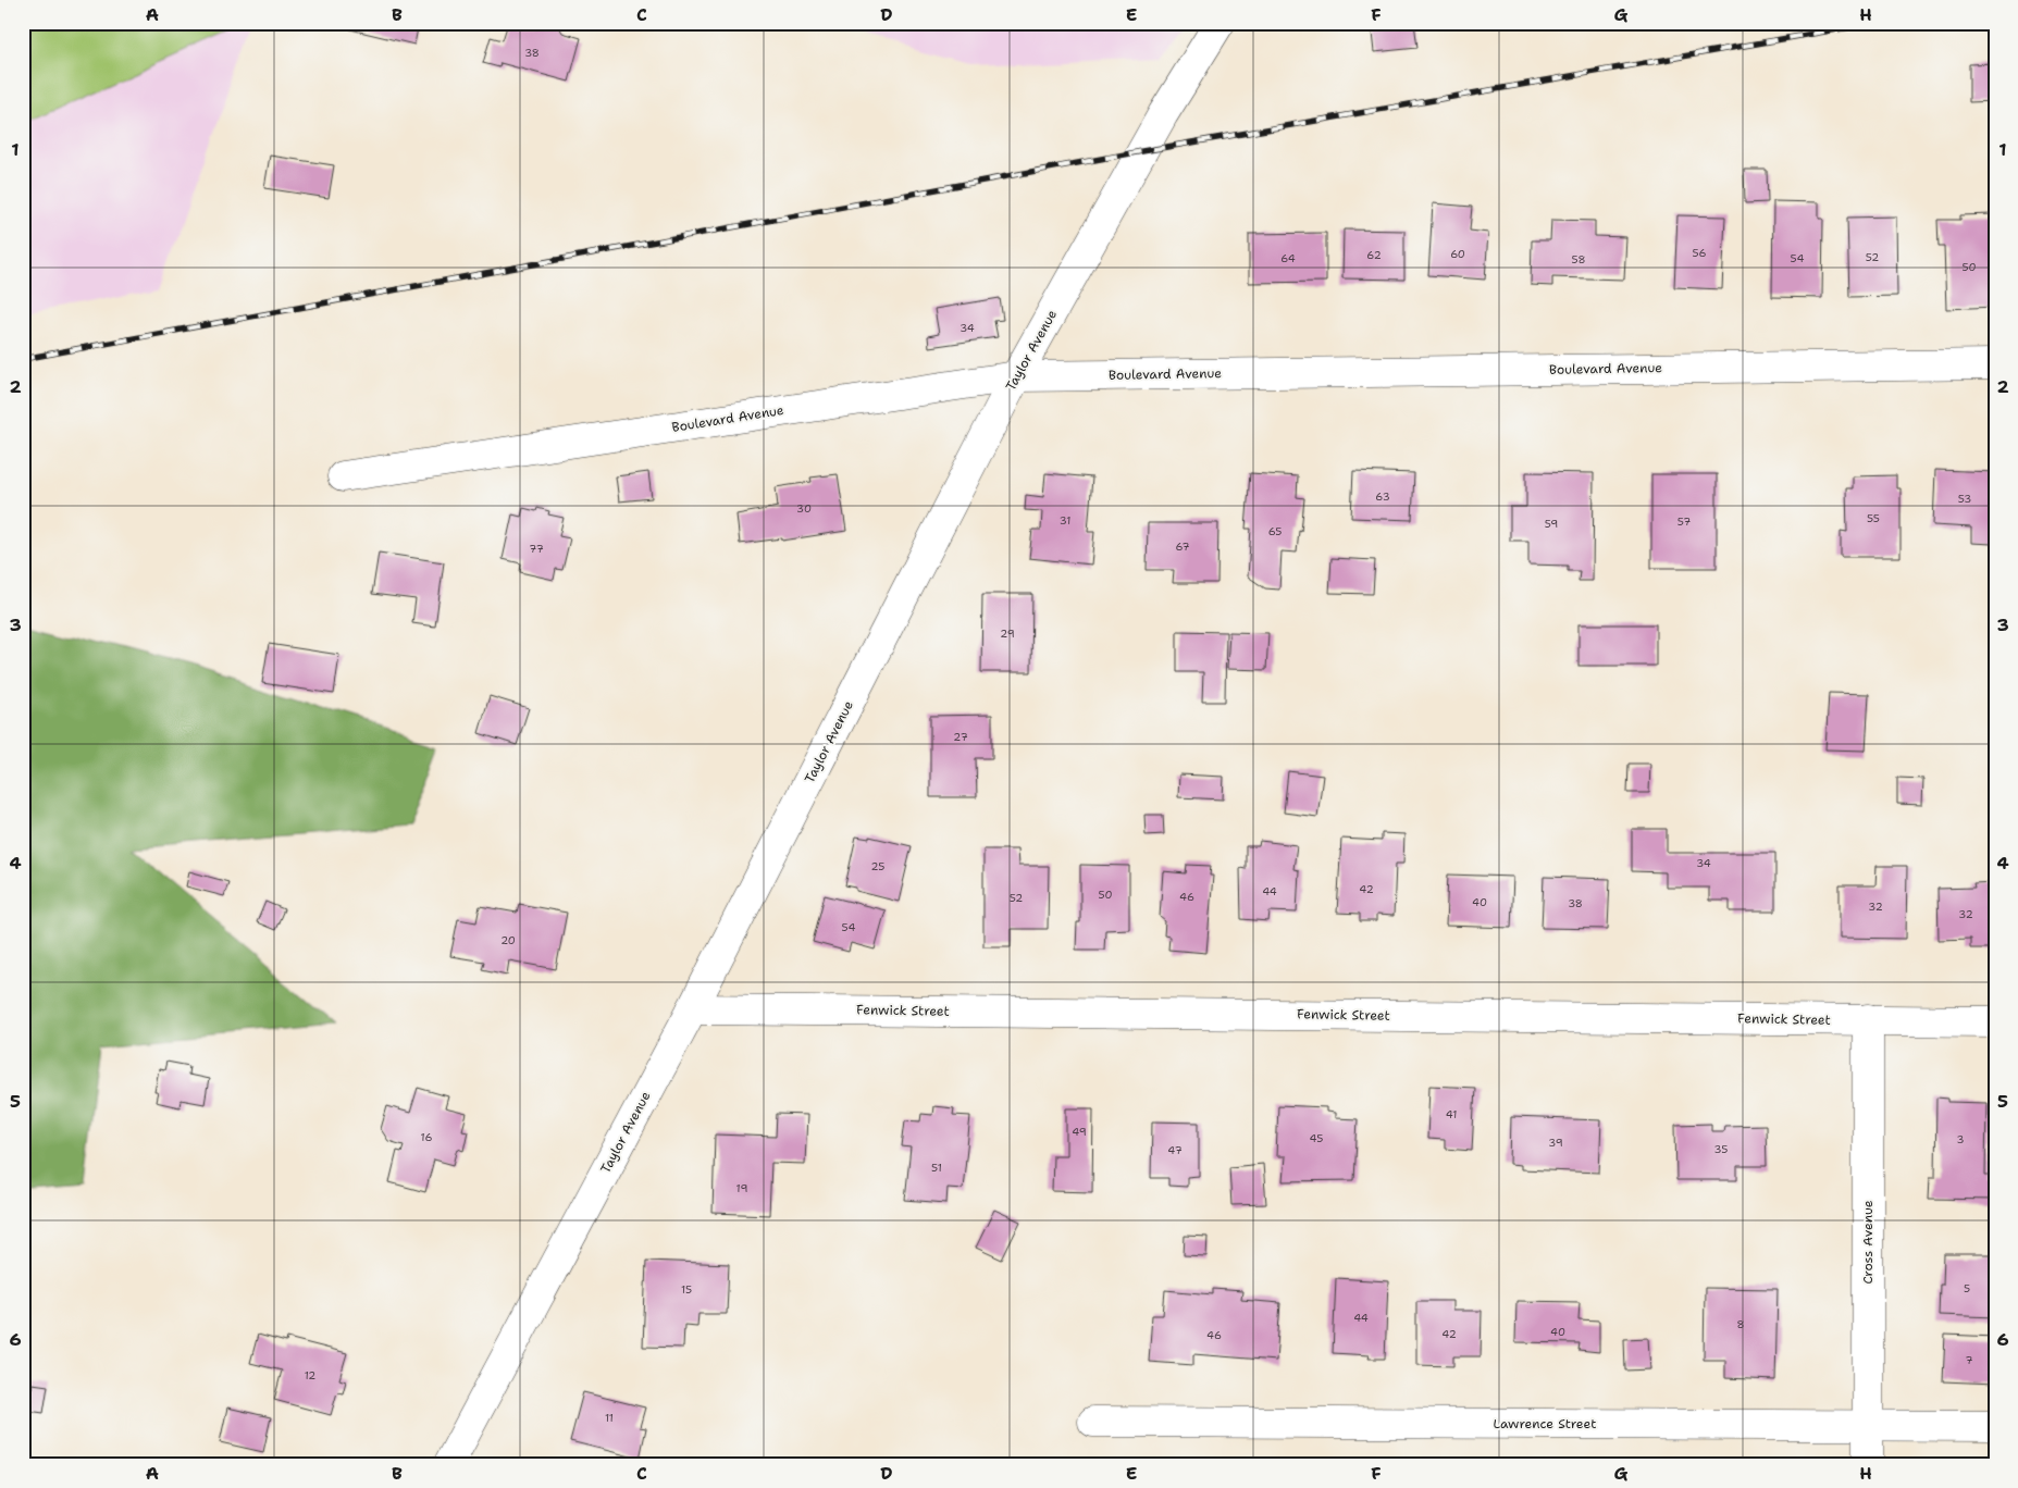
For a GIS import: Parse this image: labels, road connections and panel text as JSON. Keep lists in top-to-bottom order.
{
  "streets": {
    "street": [
      "Taylor Avenue",
      "Boulevard Avenue",
      "Fenwick Street",
      "Cross Avenue",
      "Lawrence Street"
    ]
  },
  "crossings": [
    ["Taylor Avenue", "Boulevard Avenue"],
    ["Taylor Avenue", "Fenwick Street"],
    ["Fenwick Street", "Cross Avenue"],
    ["Cross Avenue", "Lawrence Street"]
  ],
  "house_numbers": [
    "38",
    "56",
    "60",
    "62",
    "52",
    "64",
    "54",
    "58",
    "50",
    "34",
    "63",
    "53",
    "30",
    "55",
    "31",
    "57",
    "59",
    "65",
    "67",
    "77",
    "29",
    "27",
    "34",
    "25",
    "42",
    "44",
    "50",
    "46",
    "52",
    "40",
    "38",
    "32",
    "32",
    "54",
    "20",
    "41",
    "49",
    "16",
    "45",
    "3",
    "39",
    "35",
    "47",
    "51",
    "19",
    "5",
    "15",
    "44",
    "8",
    "40",
    "42",
    "46",
    "7",
    "12",
    "11"
  ],
  "grid": {
    "columns": [
      "A",
      "B",
      "C",
      "D",
      "E",
      "F",
      "G",
      "H"
    ],
    "rows": [
      "1",
      "2",
      "3",
      "4",
      "5",
      "6"
    ]
  }
}
